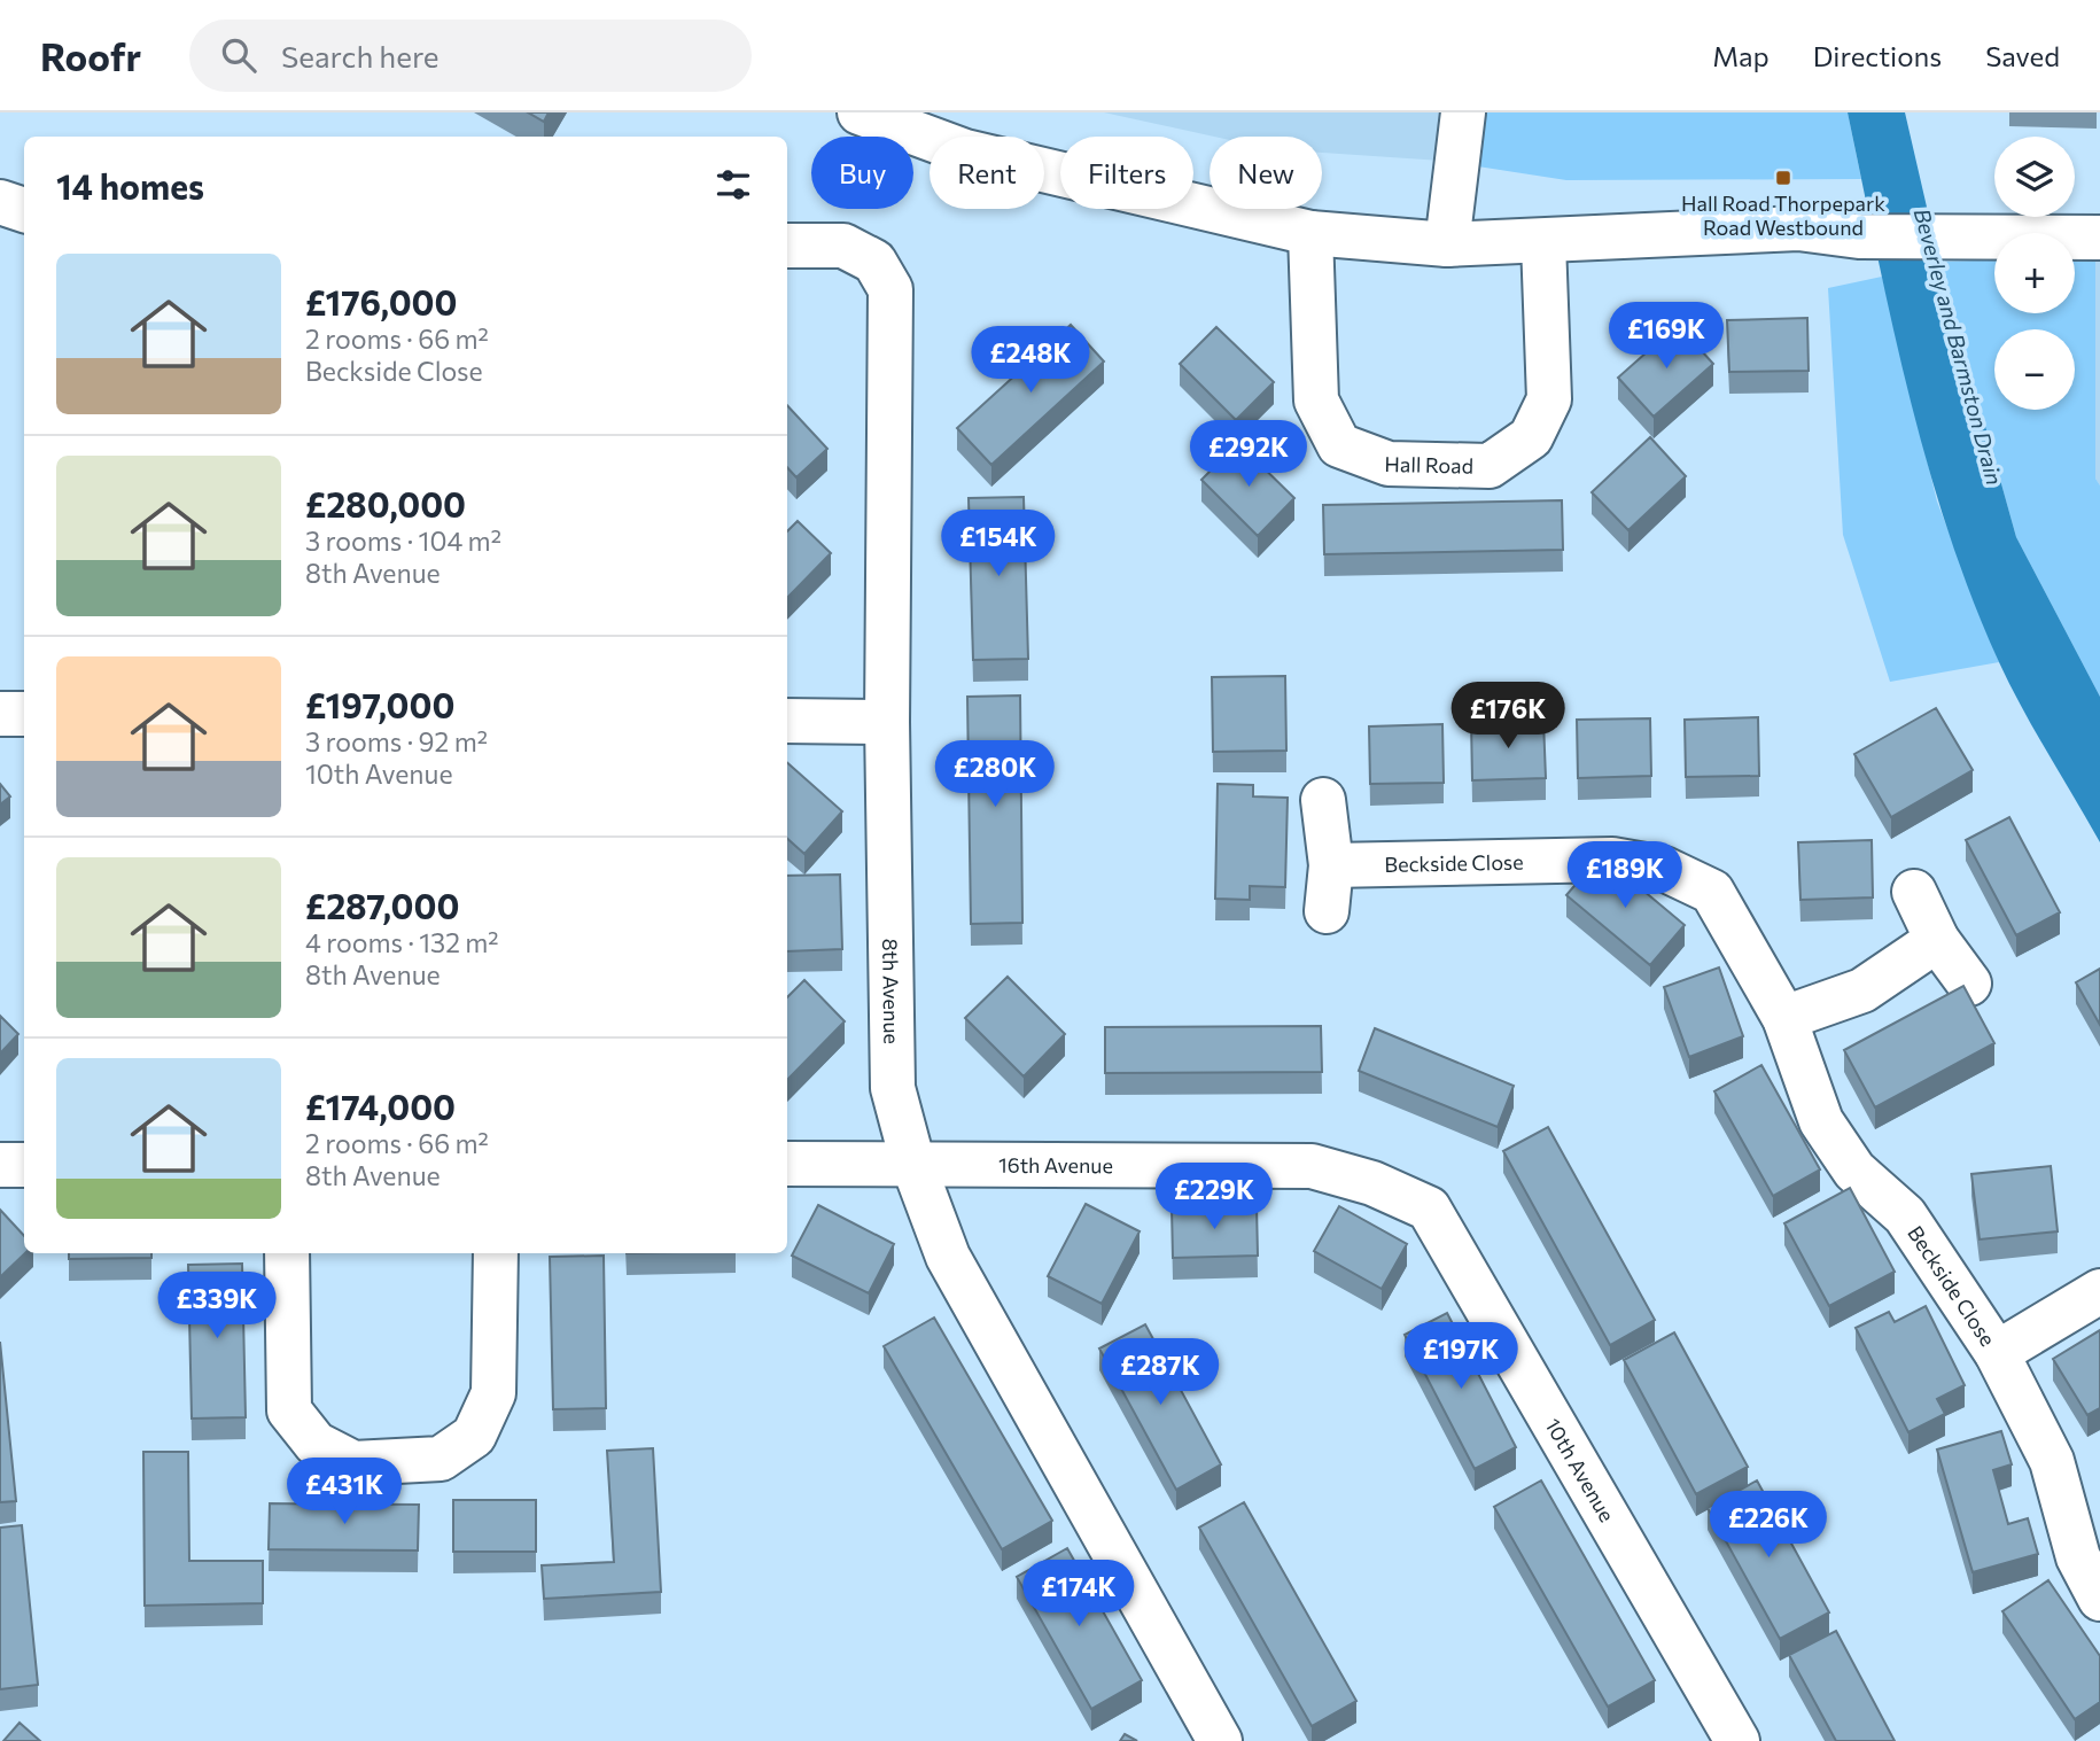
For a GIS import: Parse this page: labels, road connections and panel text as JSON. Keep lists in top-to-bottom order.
{
  "streets": {
    "street": [
      "Hall Road",
      "Beckside Close",
      "8th Avenue",
      "16th Avenue",
      "10th Avenue"
    ]
  },
  "crossings": [
    ["8th Avenue", "16th Avenue"],
    ["16th Avenue", "10th Avenue"]
  ],
  "water": ["Beverley and Barmston Drain"],
  "places": {
    "transit": ["Hall Road Thorpepark Road Westbound"]
  },
  "page": {
    "header": "Roofr",
    "search": "Search here",
    "nav": ["Map", "Directions", "Saved"],
    "map_buttons": ["+", "−"],
    "chip": [
      "Buy",
      "Rent",
      "Filters",
      "New"
    ],
    "heading": "14 homes",
    "list": [
      {
        "name": "£176,000",
        "note": "2 rooms · 66 m² · Beckside Close"
      },
      {
        "name": "£280,000",
        "note": "3 rooms · 104 m² · 8th Avenue"
      },
      {
        "name": "£197,000",
        "note": "3 rooms · 92 m² · 10th Avenue"
      },
      {
        "name": "£287,000",
        "note": "4 rooms · 132 m² · 8th Avenue"
      },
      {
        "name": "£174,000",
        "note": "2 rooms · 66 m² · 8th Avenue"
      }
    ],
    "price": [
      "£169K",
      "£248K",
      "£292K",
      "£154K",
      "£176K",
      "£280K",
      "£189K",
      "£229K",
      "£339K",
      "£197K",
      "£287K",
      "£431K",
      "£226K",
      "£174K"
    ]
  }
}
